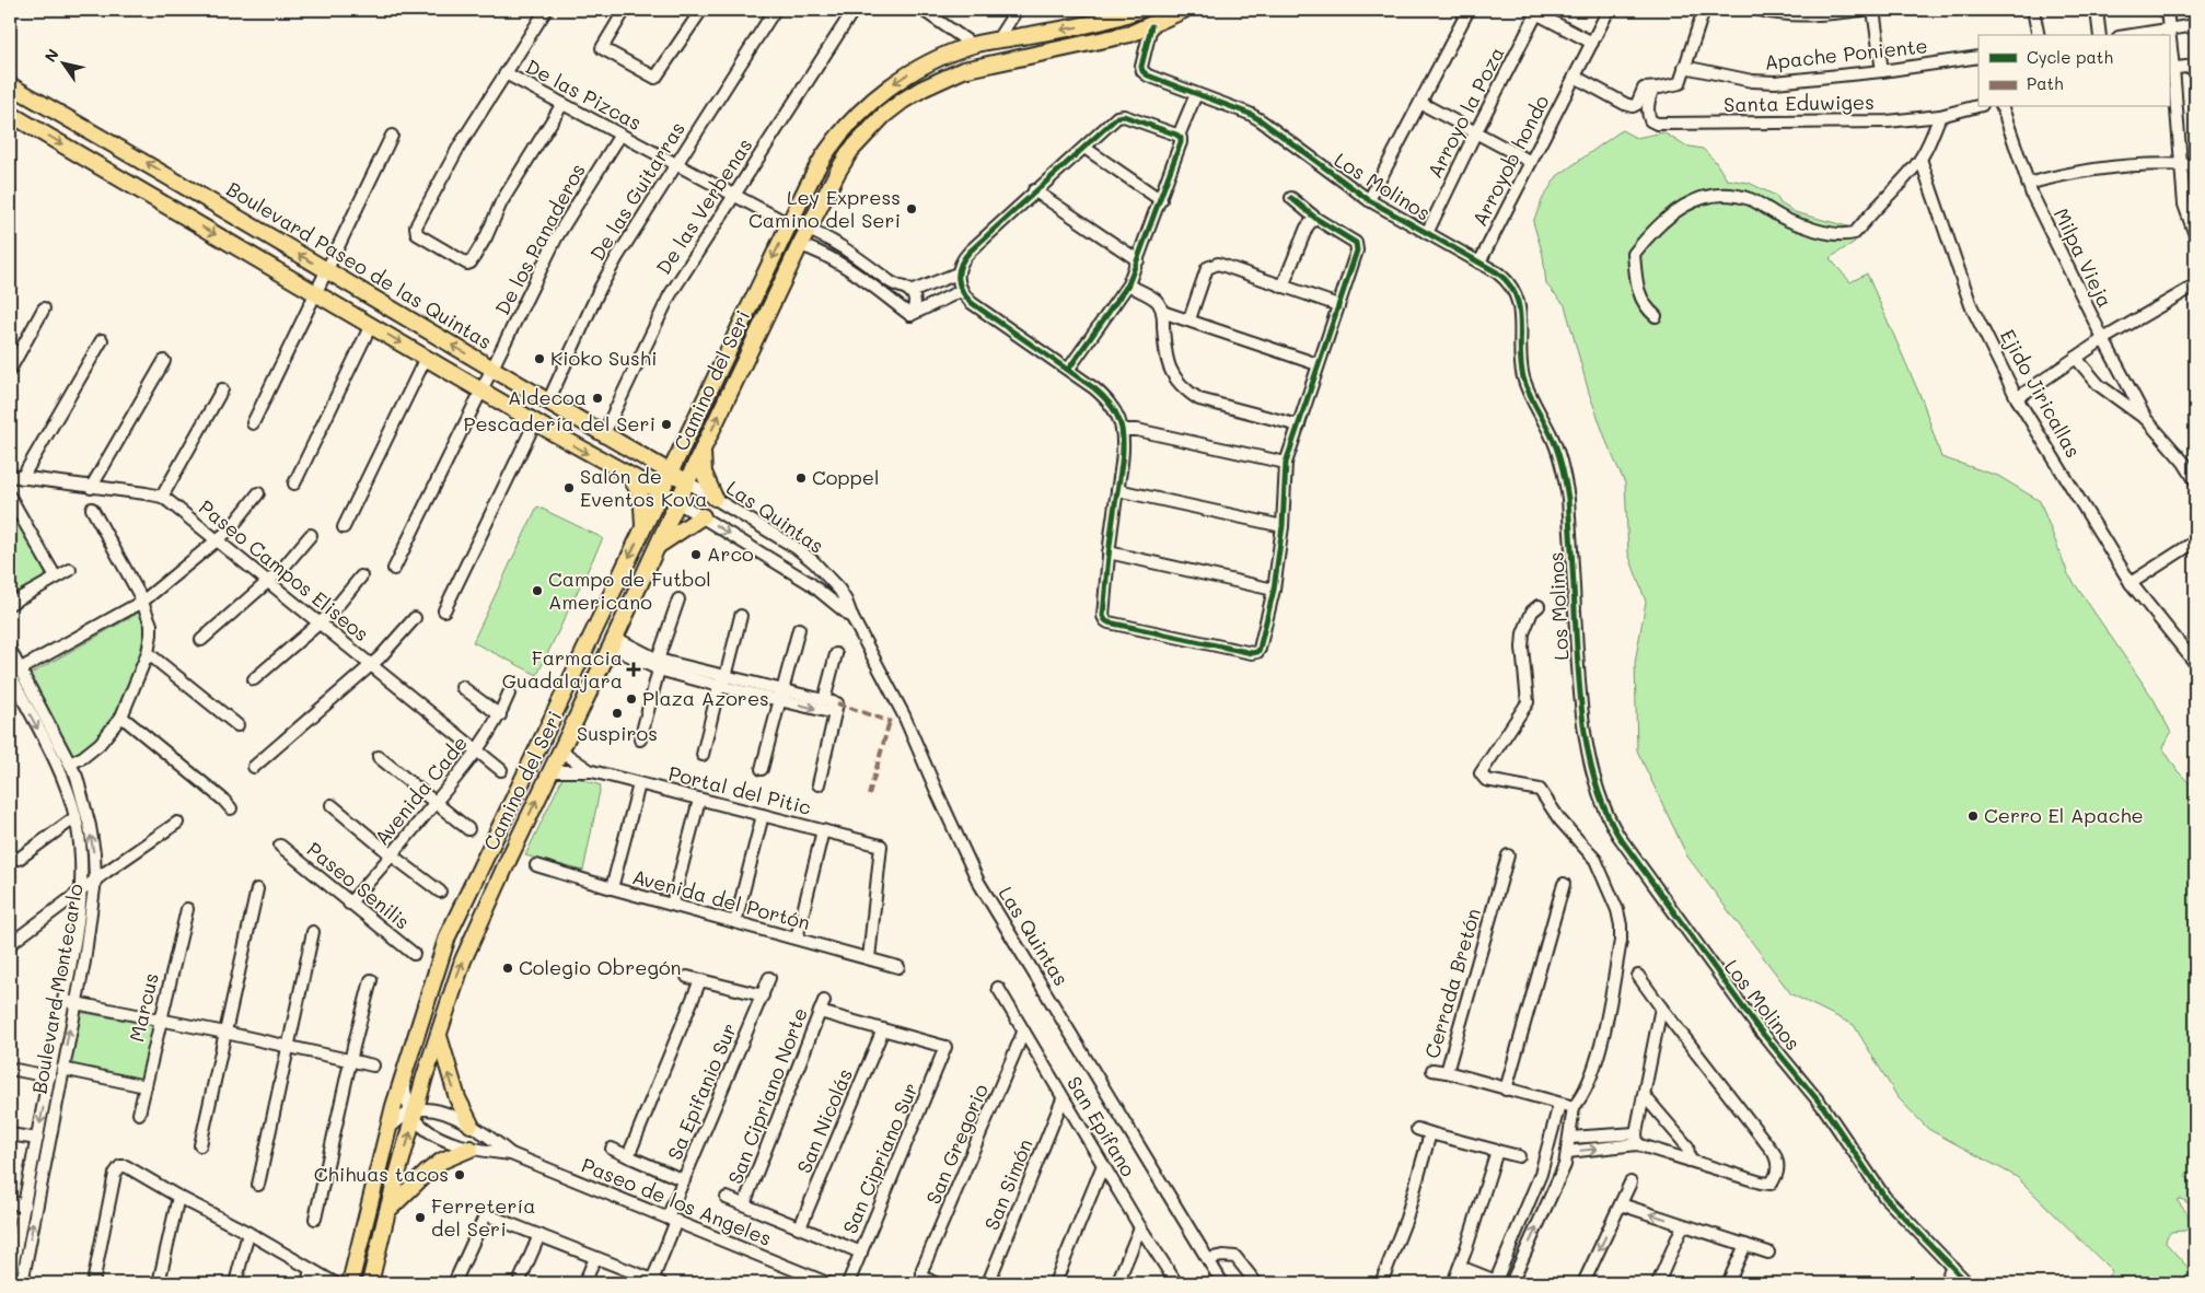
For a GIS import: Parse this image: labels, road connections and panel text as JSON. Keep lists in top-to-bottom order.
{
  "streets": {
    "main road": ["Boulevard Paseo de las Quintas", "Camino del Seri"],
    "street": [
      "Apache Poniente",
      "De las Pizcas",
      "Santa Eduwiges",
      "Arroyo la Poza",
      "Arroyob hondo",
      "Los Molinos",
      "De las Guitarras",
      "De las Verbenas",
      "De los Panaderos",
      "Milpa Vieja",
      "Ejido Jiricallas",
      "Las Quintas",
      "Paseo Campos Eliseos",
      "Avenida Cade",
      "Portal del Pitic",
      "Paseo Senilis",
      "Avenida del Portón",
      "Cerrada Bretón",
      "Boulevard Montecarlo",
      "Marcus",
      "Sa Epifanio Sur",
      "San Cipriano Norte",
      "San Nicolás",
      "San Epifano",
      "San Gregorio",
      "San Cipriano Sur",
      "San Simón",
      "Paseo de los Angeles"
    ]
  },
  "crossings": [
    ["De las Pizcas", "De las Guitarras"],
    ["De las Pizcas", "De las Verbenas"],
    ["De las Pizcas", "De los Panaderos"],
    ["De las Pizcas", "Camino del Seri"],
    ["Arroyo la Poza", "Los Molinos"],
    ["Arroyob hondo", "Los Molinos"],
    ["Los Molinos", "Camino del Seri"],
    ["De las Guitarras", "Boulevard Paseo de las Quintas"],
    ["De las Verbenas", "Boulevard Paseo de las Quintas"],
    ["De los Panaderos", "Boulevard Paseo de las Quintas"],
    ["Boulevard Paseo de las Quintas", "Camino del Seri"],
    ["Boulevard Paseo de las Quintas", "Las Quintas"],
    ["Camino del Seri", "Las Quintas"],
    ["Camino del Seri", "Portal del Pitic"],
    ["Paseo Campos Eliseos", "Avenida Cade"],
    ["Avenida Cade", "Paseo Senilis"],
    ["Portal del Pitic", "Avenida del Portón"],
    ["Sa Epifanio Sur", "Paseo de los Angeles"],
    ["San Cipriano Norte", "San Nicolás"],
    ["San Cipriano Norte", "San Cipriano Sur"],
    ["San Nicolás", "San Cipriano Sur"],
    ["San Epifano", "San Gregorio"],
    ["San Epifano", "San Simón"]
  ],
  "places": {
    "other": [
      "Ley Express Camino del Seri",
      "Kioko Sushi",
      "Aldecoa",
      "Pescadería del Seri",
      "Coppel",
      "Salón de Eventos Kova",
      "Arco",
      "Campo de Futbol Americano",
      "Plaza Azores",
      "Suspiros",
      "Cerro El Apache",
      "Colegio Obregón",
      "Chihuas tacos",
      "Ferretería del Seri"
    ],
    "health": ["Farmacia Guadalajara"]
  },
  "legend": ["Cycle path", "Path"],
  "north": "top left"
}
